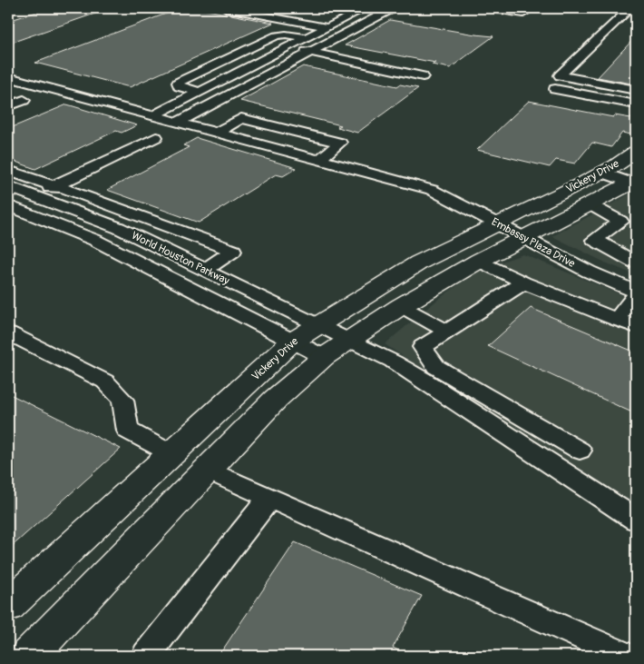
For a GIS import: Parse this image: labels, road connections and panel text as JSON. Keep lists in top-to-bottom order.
{
  "streets": {
    "main road": ["Vickery Drive"],
    "street": ["Embassy Plaza Drive", "World Houston Parkway"]
  },
  "crossings": [
    ["Vickery Drive", "Embassy Plaza Drive"],
    ["Vickery Drive", "World Houston Parkway"]
  ]
}
